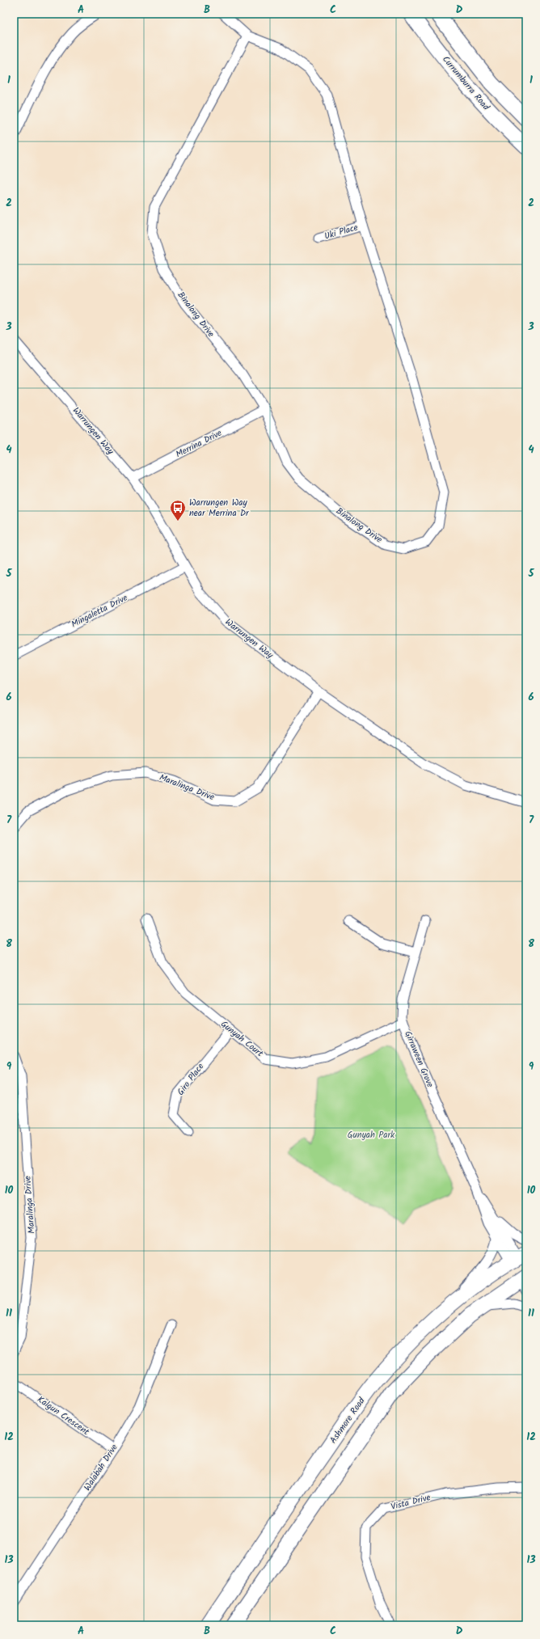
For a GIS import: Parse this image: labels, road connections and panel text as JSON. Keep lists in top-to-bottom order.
{
  "streets": {
    "main road": ["Currumburra Road", "Ashmore Road"],
    "street": [
      "Uki Place",
      "Binalong Drive",
      "Warrungen Way",
      "Merrina Drive",
      "Mingaletta Drive",
      "Maralinga Drive",
      "Gunyah Court",
      "Girraween Grove",
      "Giro Place",
      "Kalgun Crescent",
      "Walabah Drive",
      "Vista Drive"
    ]
  },
  "crossings": [
    ["Uki Place", "Binalong Drive"],
    ["Binalong Drive", "Merrina Drive"],
    ["Warrungen Way", "Merrina Drive"],
    ["Warrungen Way", "Mingaletta Drive"],
    ["Warrungen Way", "Maralinga Drive"],
    ["Gunyah Court", "Girraween Grove"],
    ["Gunyah Court", "Giro Place"],
    ["Girraween Grove", "Ashmore Road"],
    ["Kalgun Crescent", "Walabah Drive"]
  ],
  "parks": ["Gunyah Park"],
  "places": {
    "bus stop": ["Warrungen Way near Merrina Dr"]
  },
  "grid": {
    "columns": [
      "A",
      "B",
      "C",
      "D"
    ],
    "rows": [
      "1",
      "2",
      "3",
      "4",
      "5",
      "6",
      "7",
      "8",
      "9",
      "10",
      "11",
      "12",
      "13"
    ]
  }
}
